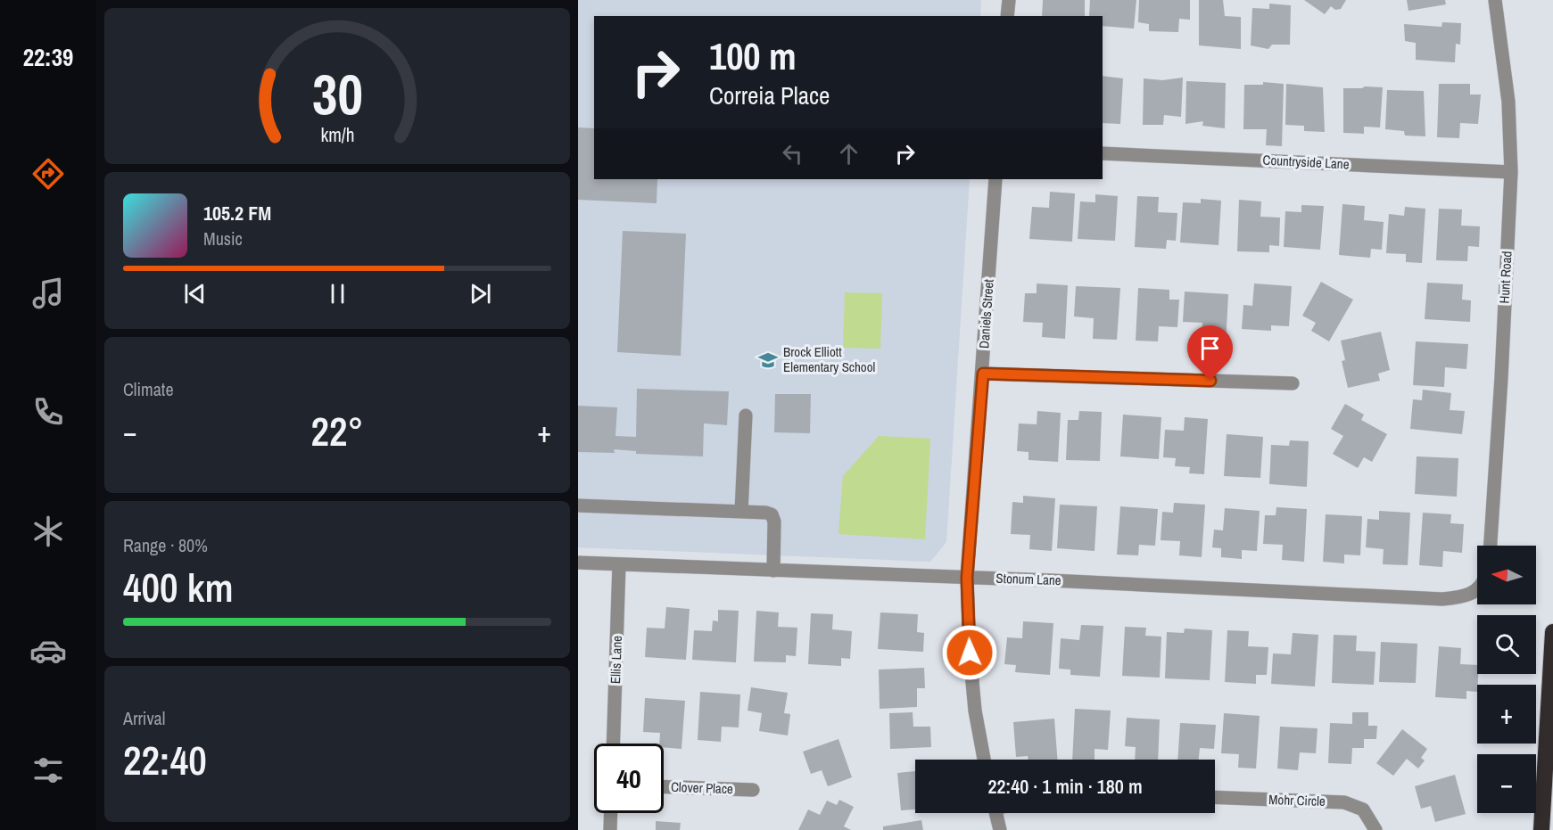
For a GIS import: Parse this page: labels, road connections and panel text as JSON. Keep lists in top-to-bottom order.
{
  "streets": {
    "street": [
      "Countryside Lane",
      "Hunt Road",
      "Daniels Street",
      "Stonum Lane",
      "Ellis Lane",
      "Clover Place",
      "Mohr Circle"
    ]
  },
  "crossings": [
    ["Countryside Lane", "Hunt Road"],
    ["Daniels Street", "Stonum Lane"],
    ["Stonum Lane", "Ellis Lane"]
  ],
  "places": {
    "school or university": ["Brock Elliott Elementary School"]
  },
  "north": "left",
  "page": {
    "tabs": "22:39",
    "turn": ["100 m", "Correia Place"],
    "song": ["105.2 FM", "Music"],
    "tile": [
      "Climate",
      ["Range · 80%", "400 km"],
      ["Arrival", "22:40"]
    ],
    "heat": ["−", "22°", "+"],
    "map_buttons": ["+", "−"],
    "limit": "40",
    "trip": "22:40 · 1 min · 180 m",
    "gauge": ["30", "km/h"]
  }
}
